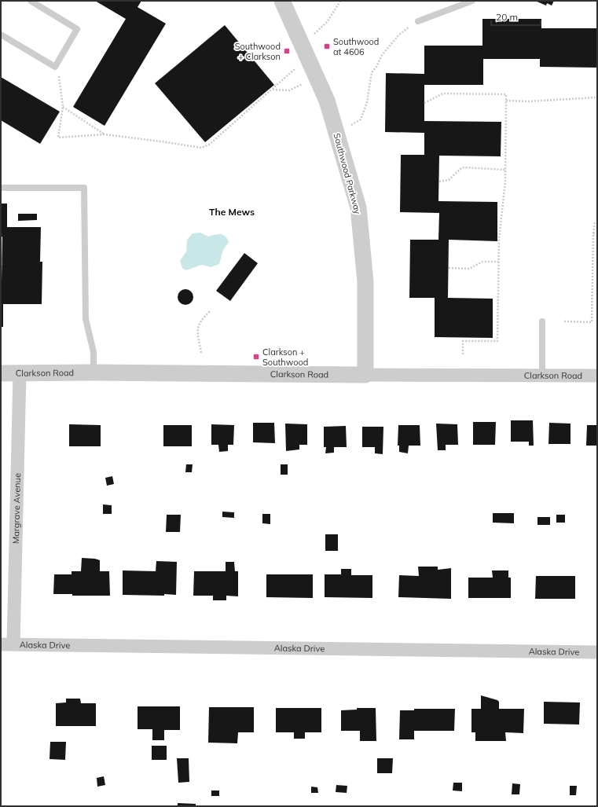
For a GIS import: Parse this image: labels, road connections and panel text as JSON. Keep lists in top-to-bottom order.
{
  "streets": {
    "street": [
      "Southwood Parkway",
      "Clarkson Road",
      "Margrave Avenue",
      "Alaska Drive"
    ]
  },
  "crossings": [
    ["Southwood Parkway", "Clarkson Road"],
    ["Clarkson Road", "Margrave Avenue"],
    ["Margrave Avenue", "Alaska Drive"]
  ],
  "districts": ["The Mews"],
  "places": {
    "transit": ["Southwood at 4606", "Southwood + Clarkson", "Clarkson + Southwood"]
  },
  "scale_bar": "20 m"
}
